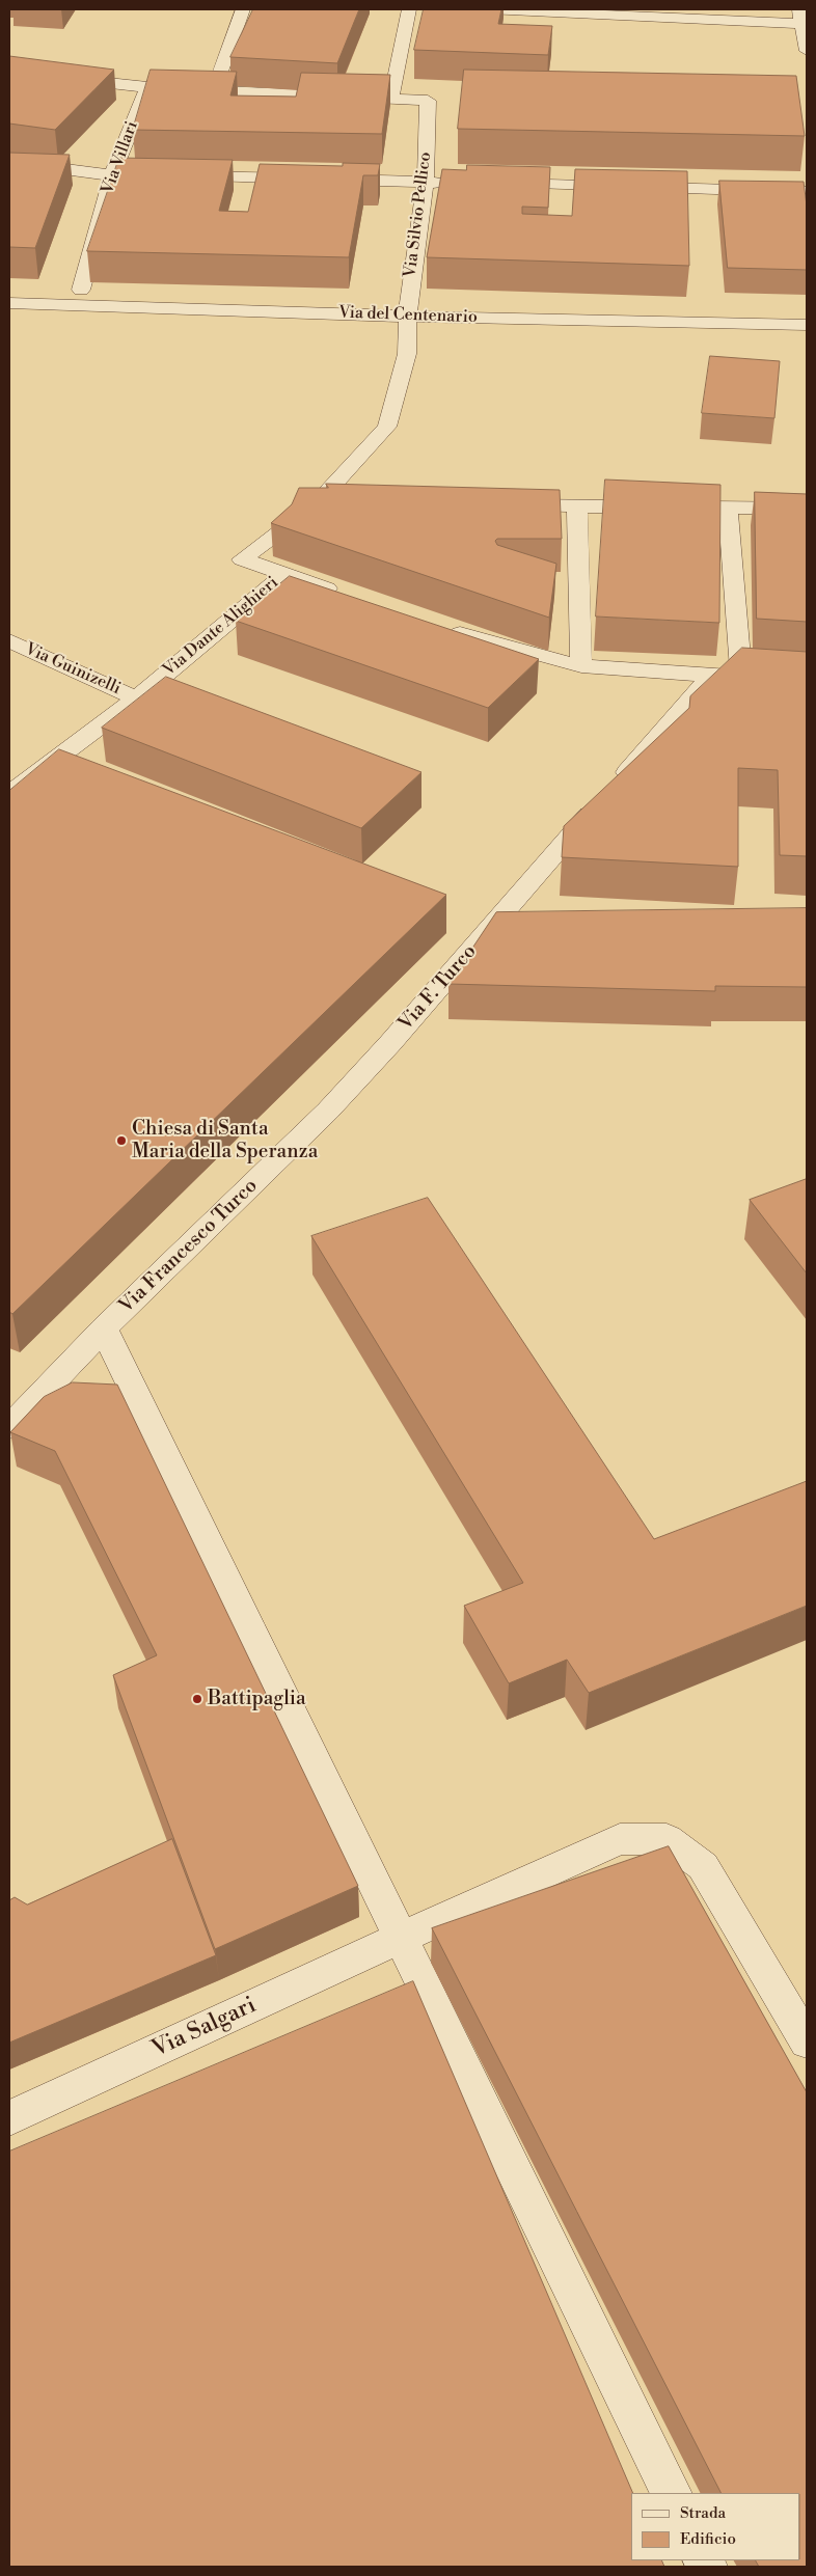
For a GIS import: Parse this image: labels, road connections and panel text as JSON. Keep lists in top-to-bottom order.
{
  "streets": {
    "street": [
      "Via Villari",
      "Via Silvio Pellico",
      "Via del Centenario",
      "Via Dante Alighieri",
      "Via Guinizelli",
      "Via F. Turco",
      "Via Francesco Turco",
      "Via Salgari"
    ]
  },
  "crossings": [
    ["Via Silvio Pellico", "Via del Centenario"],
    ["Via Silvio Pellico", "Via Dante Alighieri"],
    ["Via del Centenario", "Via Dante Alighieri"],
    ["Via Dante Alighieri", "Via Guinizelli"],
    ["Via F. Turco", "Via Francesco Turco"]
  ],
  "places": ["Chiesa di Santa Maria della Speranza", "Battipaglia"],
  "legend": ["Strada", "Edificio"]
}
